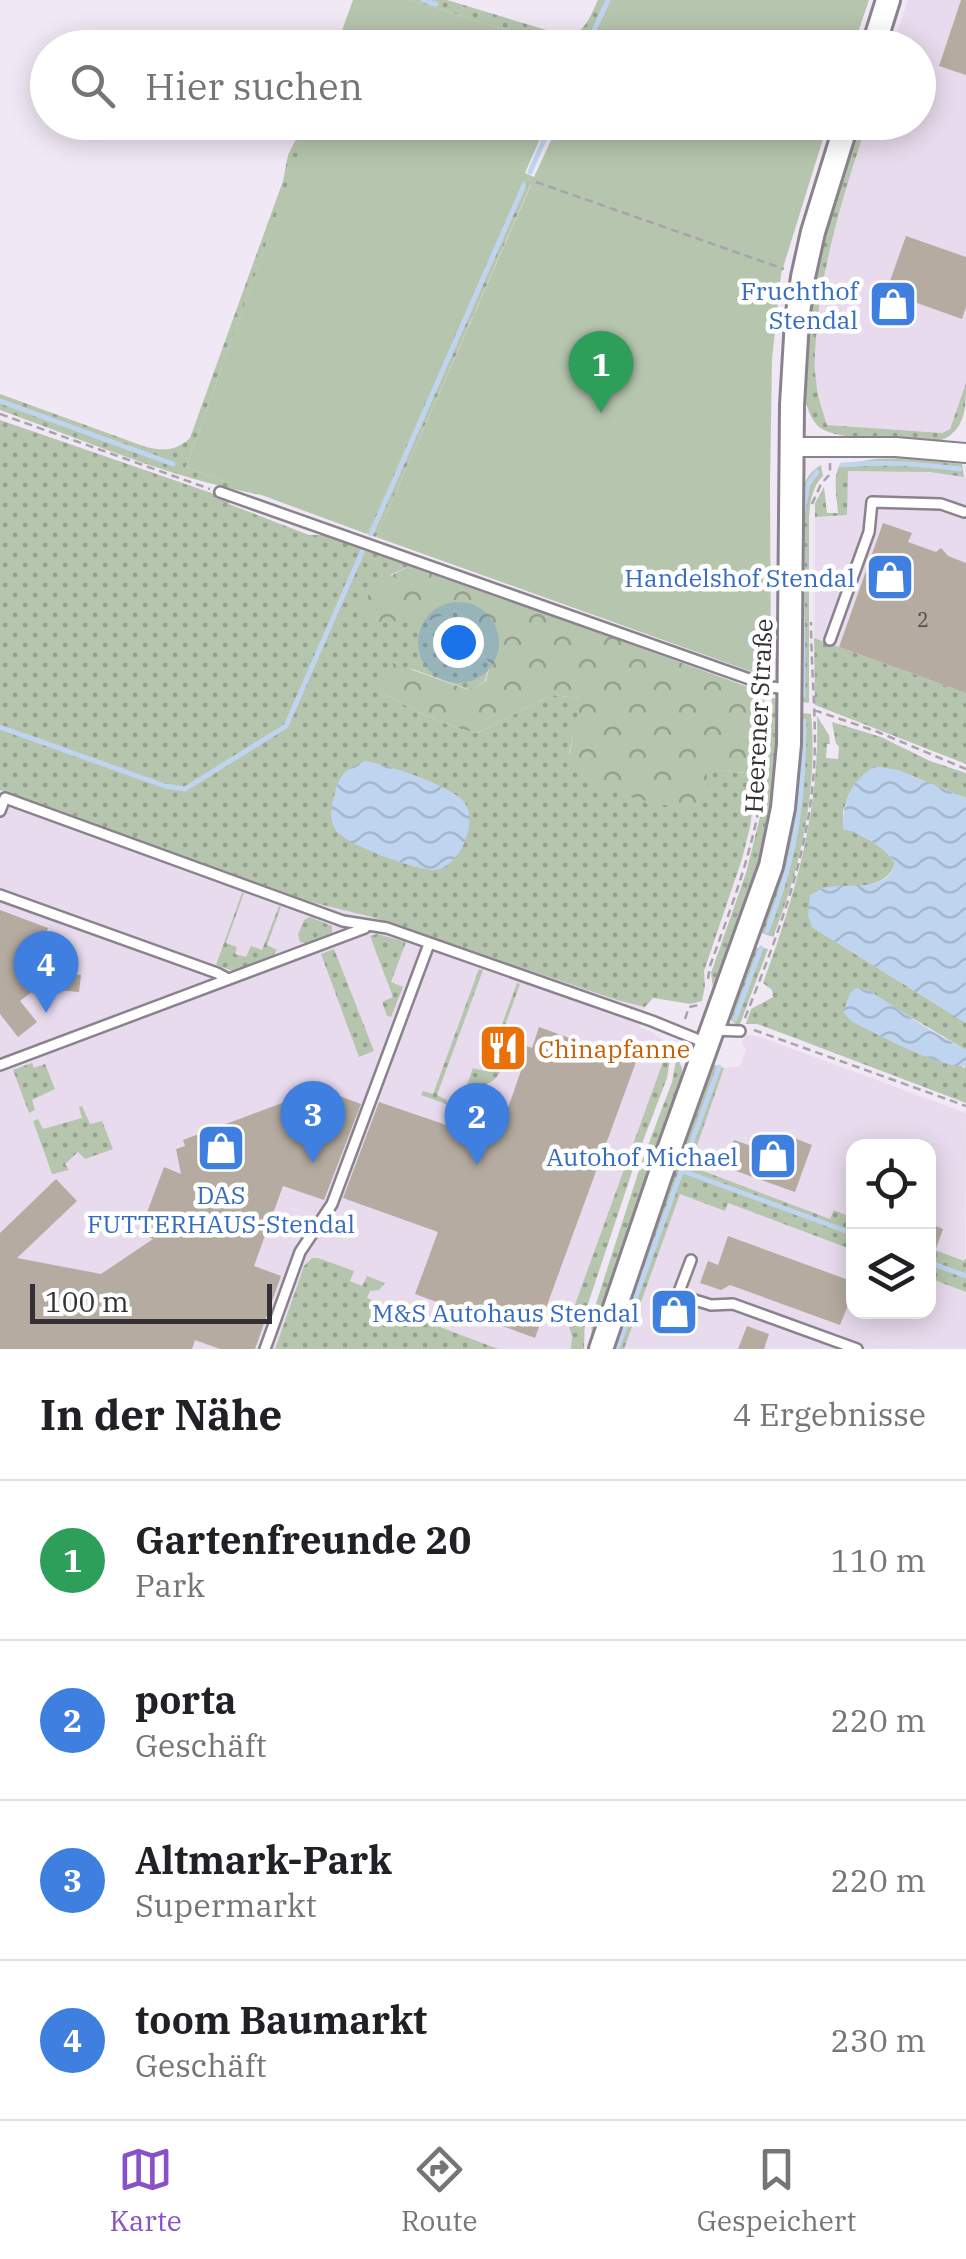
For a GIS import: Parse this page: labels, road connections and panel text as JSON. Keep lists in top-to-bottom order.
{
  "streets": {
    "main road": ["Heerener Straße"]
  },
  "places": {
    "shop": [
      "Fruchthof Stendal",
      "Handelshof Stendal",
      "DAS FUTTERHAUS-Stendal",
      "Autohof Michael",
      "M&S Autohaus Stendal"
    ],
    "restaurant": ["Chinapfanne"]
  },
  "house_numbers": ["2"],
  "scale_bar": "100 m",
  "page": {
    "search": "Hier suchen",
    "pins": [
      "1",
      "4",
      "3",
      "2"
    ],
    "scale": "100 m",
    "heading": ["In der Nähe", "4 Ergebnisse"],
    "list": [
      {
        "mark": "1",
        "name": "Gartenfreunde 20",
        "note": "Park",
        "value": "110 m"
      },
      {
        "mark": "2",
        "name": "porta",
        "note": "Geschäft",
        "value": "220 m"
      },
      {
        "mark": "3",
        "name": "Altmark-Park",
        "note": "Supermarkt",
        "value": "220 m"
      },
      {
        "mark": "4",
        "name": "toom Baumarkt",
        "note": "Geschäft",
        "value": "230 m"
      }
    ],
    "nav": ["Karte", "Route", "Gespeichert"]
  }
}
